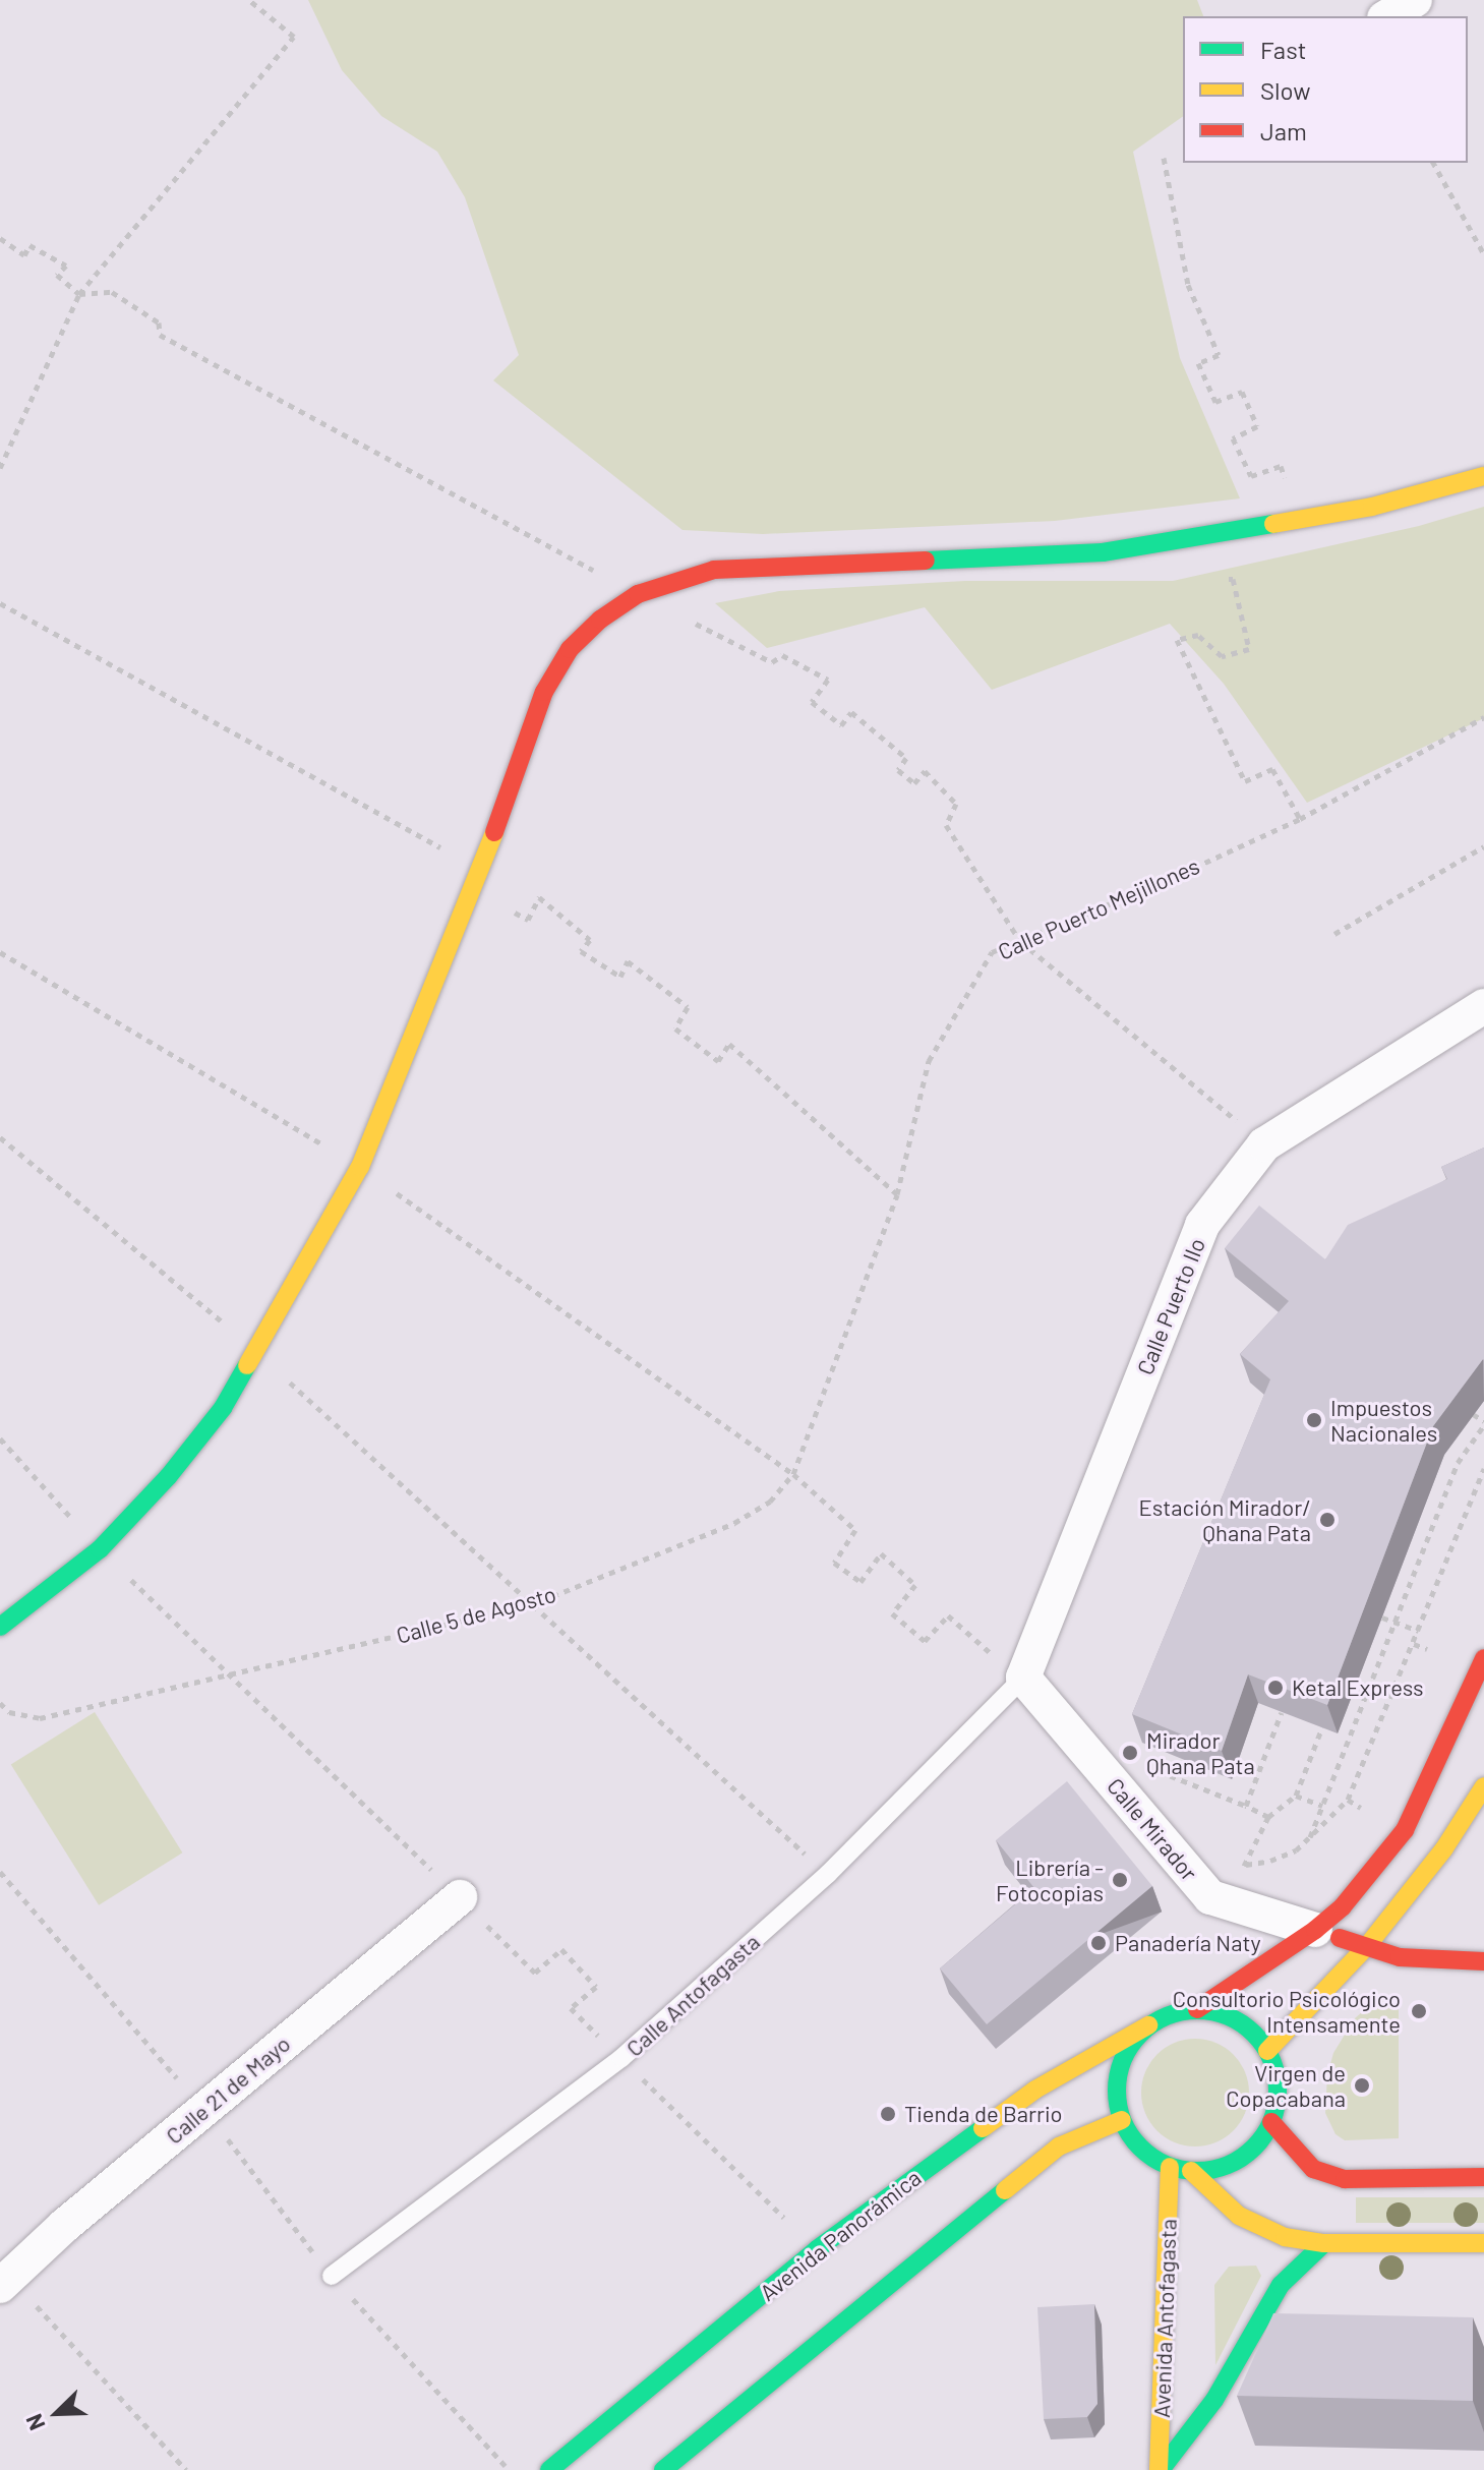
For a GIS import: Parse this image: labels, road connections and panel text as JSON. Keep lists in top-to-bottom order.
{
  "streets": {
    "main road": ["Avenida Panorámica", "Avenida Antofagasta"],
    "street": ["Calle Puerto Ilo", "Calle Mirador", "Calle 21 de Mayo"],
    "lane": ["Calle Antofagasta"],
    "path": ["Calle Puerto Mejillones", "Calle 5 de Agosto"]
  },
  "crossings": [
    ["Calle Puerto Mejillones", "Calle 5 de Agosto"],
    ["Calle Puerto Ilo", "Calle Mirador"],
    ["Calle Puerto Ilo", "Calle Antofagasta"],
    ["Calle Mirador", "Calle Antofagasta"],
    ["Avenida Panorámica", "Avenida Antofagasta"]
  ],
  "places": [
    "Impuestos Nacionales",
    "Estación Mirador/ Qhana Pata",
    "Ketal Express",
    "Mirador Qhana Pata",
    "Librería - Fotocopias",
    "Panadería Naty",
    "Consultorio Psicológico Intensamente",
    "Virgen de Copacabana",
    "Tienda de Barrio"
  ],
  "legend": ["Fast", "Slow", "Jam"],
  "north": "bottom left"
}
